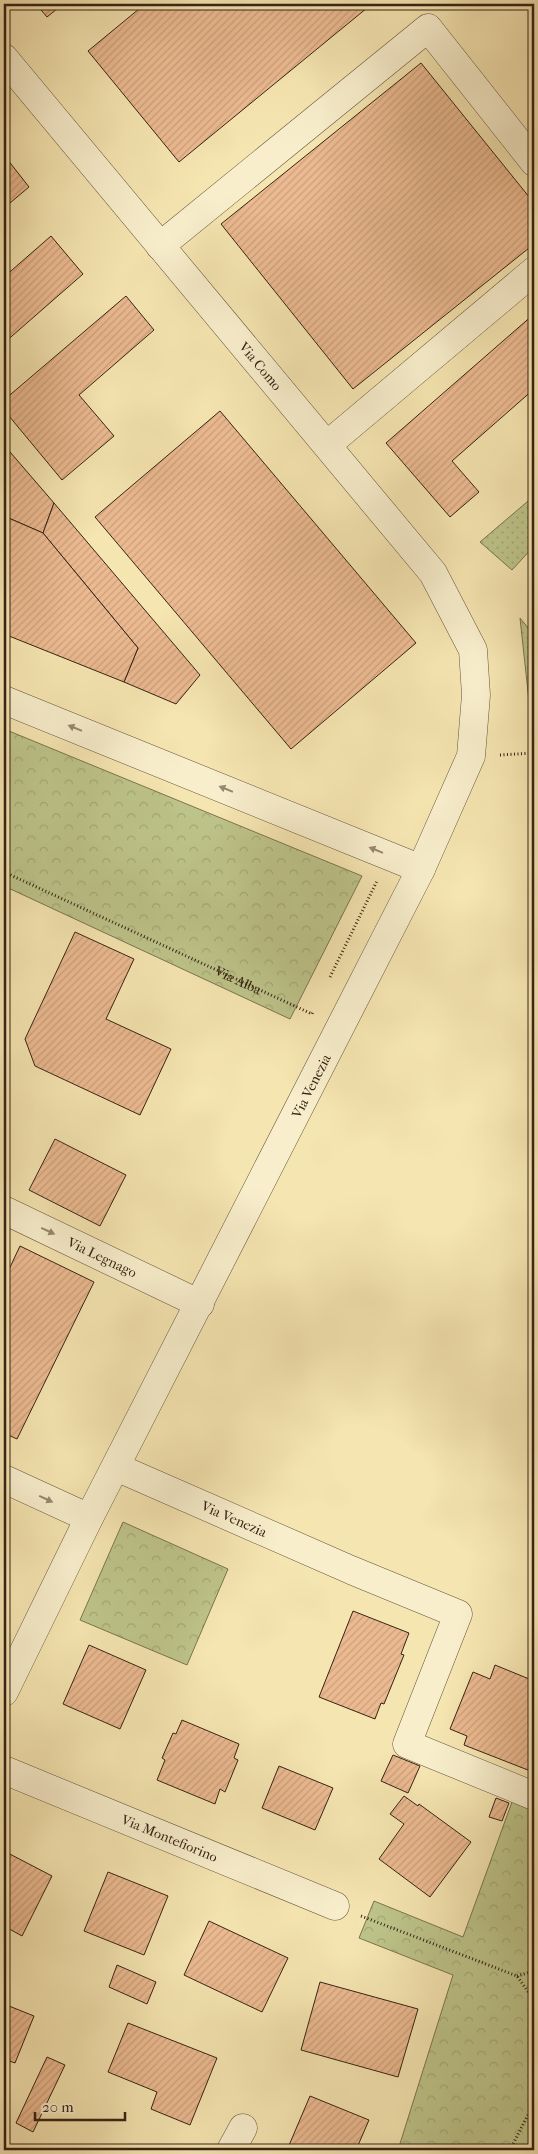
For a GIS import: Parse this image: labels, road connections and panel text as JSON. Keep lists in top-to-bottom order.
{
  "streets": {
    "street": [
      "Via Como",
      "Via Venezia",
      "Via Legnago",
      "Via Montefiorino"
    ],
    "path": ["Via Alba"]
  },
  "crossings": [
    ["Via Como", "Via Venezia"],
    ["Via Venezia", "Via Legnago"]
  ],
  "scale_bar": "20 m"
}
